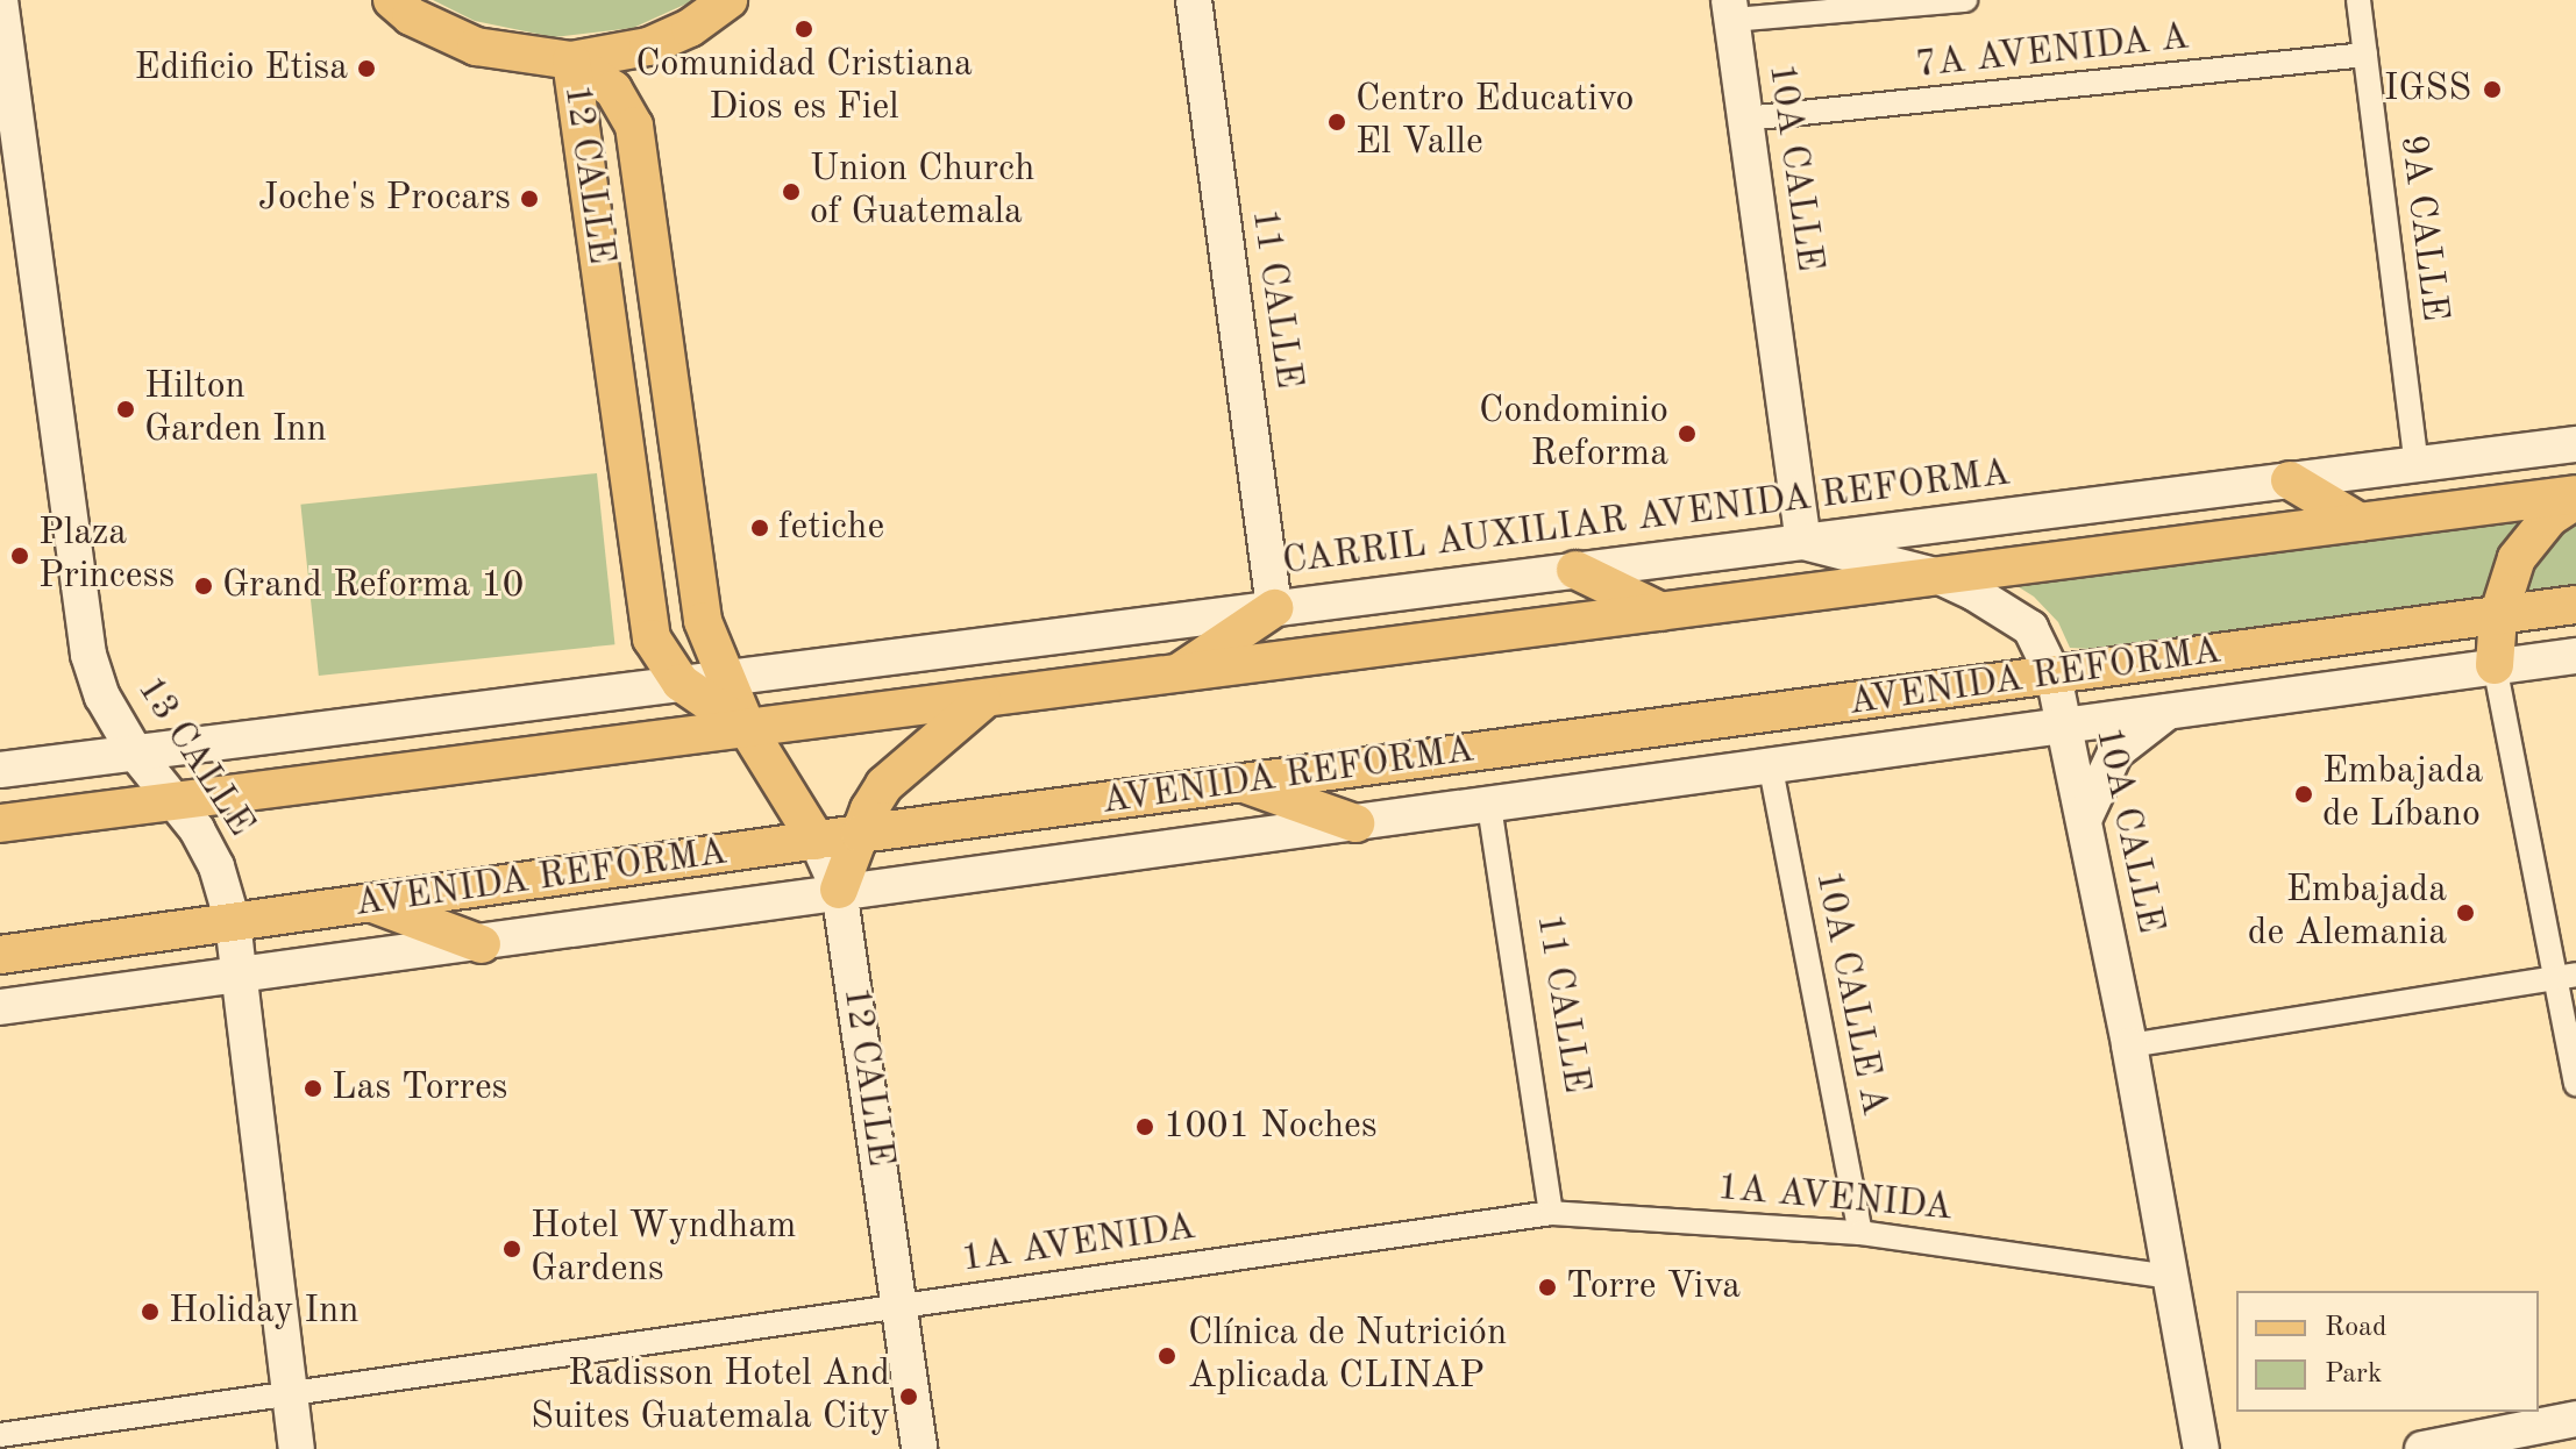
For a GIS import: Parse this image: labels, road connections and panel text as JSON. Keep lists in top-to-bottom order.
{
  "streets": {
    "main road": ["12 CALLE", "AVENIDA REFORMA"],
    "street": [
      "7A AVENIDA A",
      "10A CALLE",
      "9A CALLE",
      "11 CALLE",
      "CARRIL AUXILIAR AVENIDA REFORMA",
      "13 CALLE",
      "10A CALLE A",
      "1A AVENIDA"
    ]
  },
  "crossings": [
    ["7A AVENIDA A", "10A CALLE"],
    ["7A AVENIDA A", "9A CALLE"],
    ["10A CALLE", "CARRIL AUXILIAR AVENIDA REFORMA"],
    ["10A CALLE", "AVENIDA REFORMA"],
    ["10A CALLE", "1A AVENIDA"],
    ["12 CALLE", "CARRIL AUXILIAR AVENIDA REFORMA"],
    ["12 CALLE", "AVENIDA REFORMA"],
    ["12 CALLE", "1A AVENIDA"],
    ["9A CALLE", "CARRIL AUXILIAR AVENIDA REFORMA"],
    ["11 CALLE", "CARRIL AUXILIAR AVENIDA REFORMA"],
    ["11 CALLE", "1A AVENIDA"],
    ["AVENIDA REFORMA", "13 CALLE"],
    ["13 CALLE", "1A AVENIDA"],
    ["10A CALLE A", "1A AVENIDA"]
  ],
  "places": [
    "Comunidad Cristiana Dios es Fiel",
    "Edificio Etisa",
    "IGSS",
    "Centro Educativo El Valle",
    "Union Church of Guatemala",
    "Joche's Procars",
    "Hilton Garden Inn",
    "Condominio Reforma",
    "fetiche",
    "Plaza Princess",
    "Grand Reforma 10",
    "Embajada de Líbano",
    "Embajada de Alemania",
    "Las Torres",
    "1001 Noches",
    "Hotel Wyndham Gardens",
    "Torre Viva",
    "Holiday Inn",
    "Clínica de Nutrición Aplicada CLINAP",
    "Radisson Hotel And Suites Guatemala City"
  ],
  "legend": ["Road", "Park"]
}
